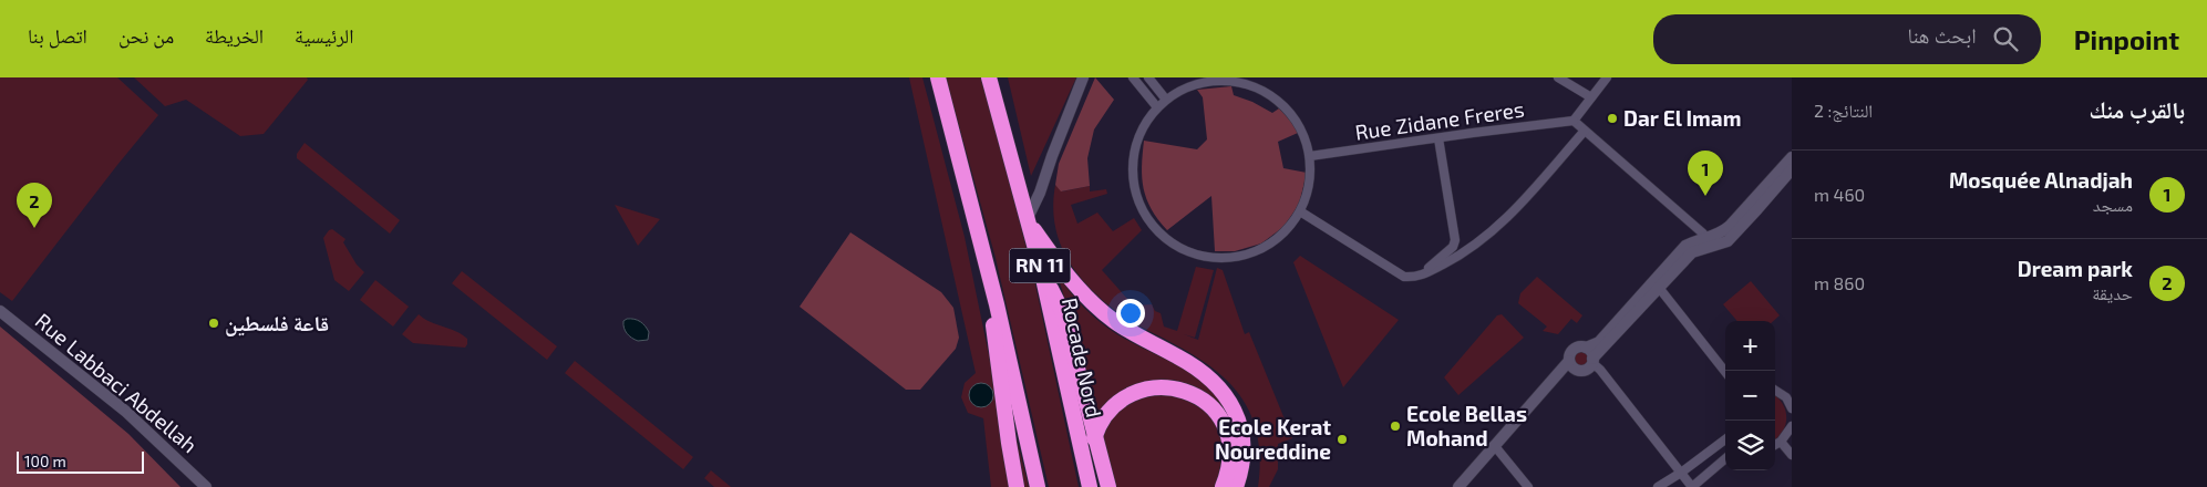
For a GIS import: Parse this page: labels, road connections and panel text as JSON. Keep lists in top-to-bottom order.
{
  "streets": {
    "highway": ["RN 11", "Rocade Nord"],
    "street": ["Rue Zidane Freres", "Rue Labbaci Abdellah"]
  },
  "places": [
    "Dar El Imam",
    "قاعة فلسطين",
    "Ecole Bellas Mohand",
    "Ecole Kerat Noureddine"
  ],
  "scale_bar": "100 m",
  "page": {
    "header": "Pinpoint",
    "search": "ابحث هنا",
    "nav": [
      "الرئيسية",
      "الخريطة",
      "من نحن",
      "اتصل بنا"
    ],
    "heading": ["بالقرب منك", "النتائج: 2"],
    "list": [
      {
        "mark": "1",
        "name": "Mosquée Alnadjah",
        "note": "مسجد",
        "value": "460 m"
      },
      {
        "mark": "2",
        "name": "Dream park",
        "note": "حديقة",
        "value": "860 m"
      }
    ],
    "pins": ["1", "2"],
    "map_buttons": ["+", "−"],
    "scale": "100 m"
  }
}
